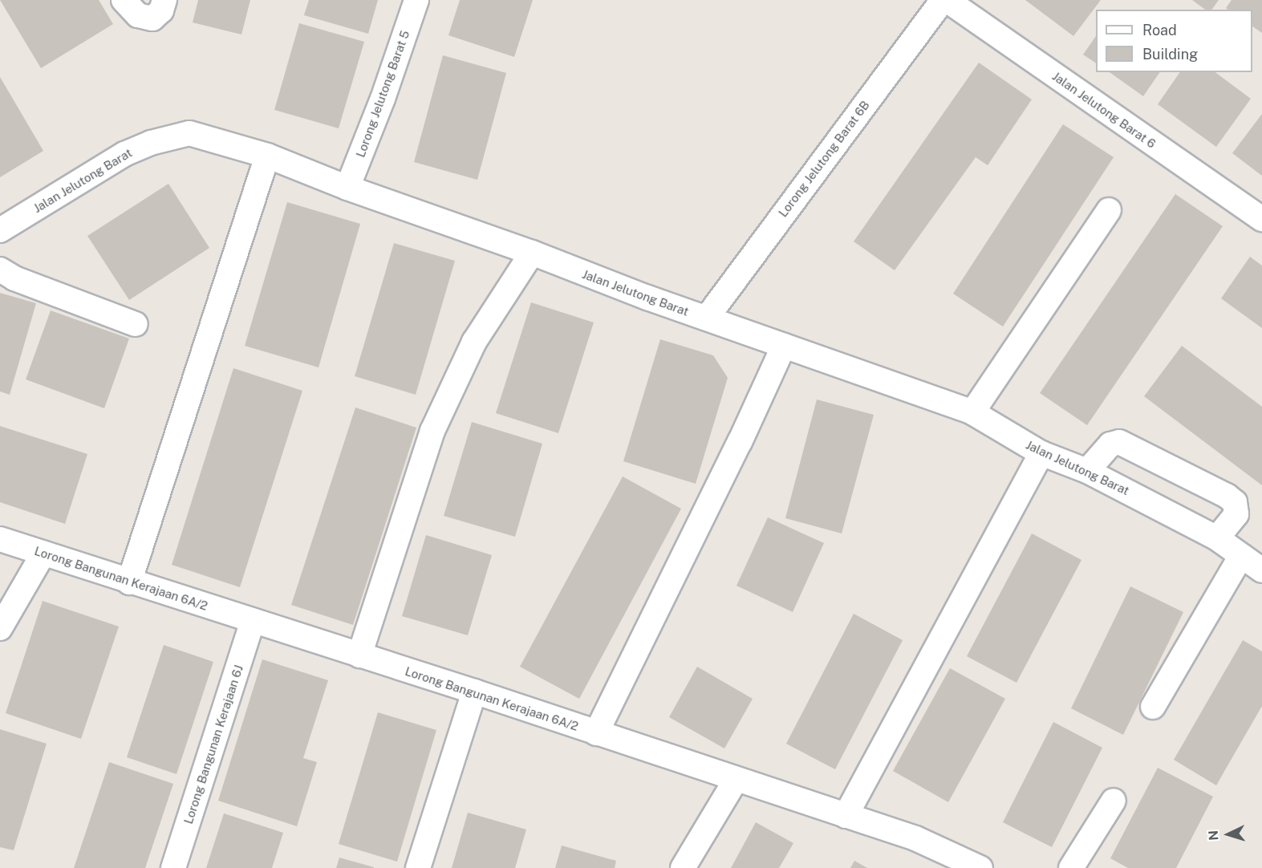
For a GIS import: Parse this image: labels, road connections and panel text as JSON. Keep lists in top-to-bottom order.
{
  "streets": {
    "street": [
      "Lorong Jelutong Barat 5",
      "Jalan Jelutong Barat 6",
      "Lorong Jelutong Barat 6B",
      "Jalan Jelutong Barat",
      "Lorong Bangunan Kerajaan 6A/2",
      "Lorong Bangunan Kerajaan 6J"
    ]
  },
  "crossings": [
    ["Lorong Jelutong Barat 5", "Jalan Jelutong Barat"],
    ["Lorong Jelutong Barat 6B", "Jalan Jelutong Barat"],
    ["Lorong Bangunan Kerajaan 6A/2", "Lorong Bangunan Kerajaan 6J"]
  ],
  "legend": ["Road", "Building"],
  "north": "left"
}
